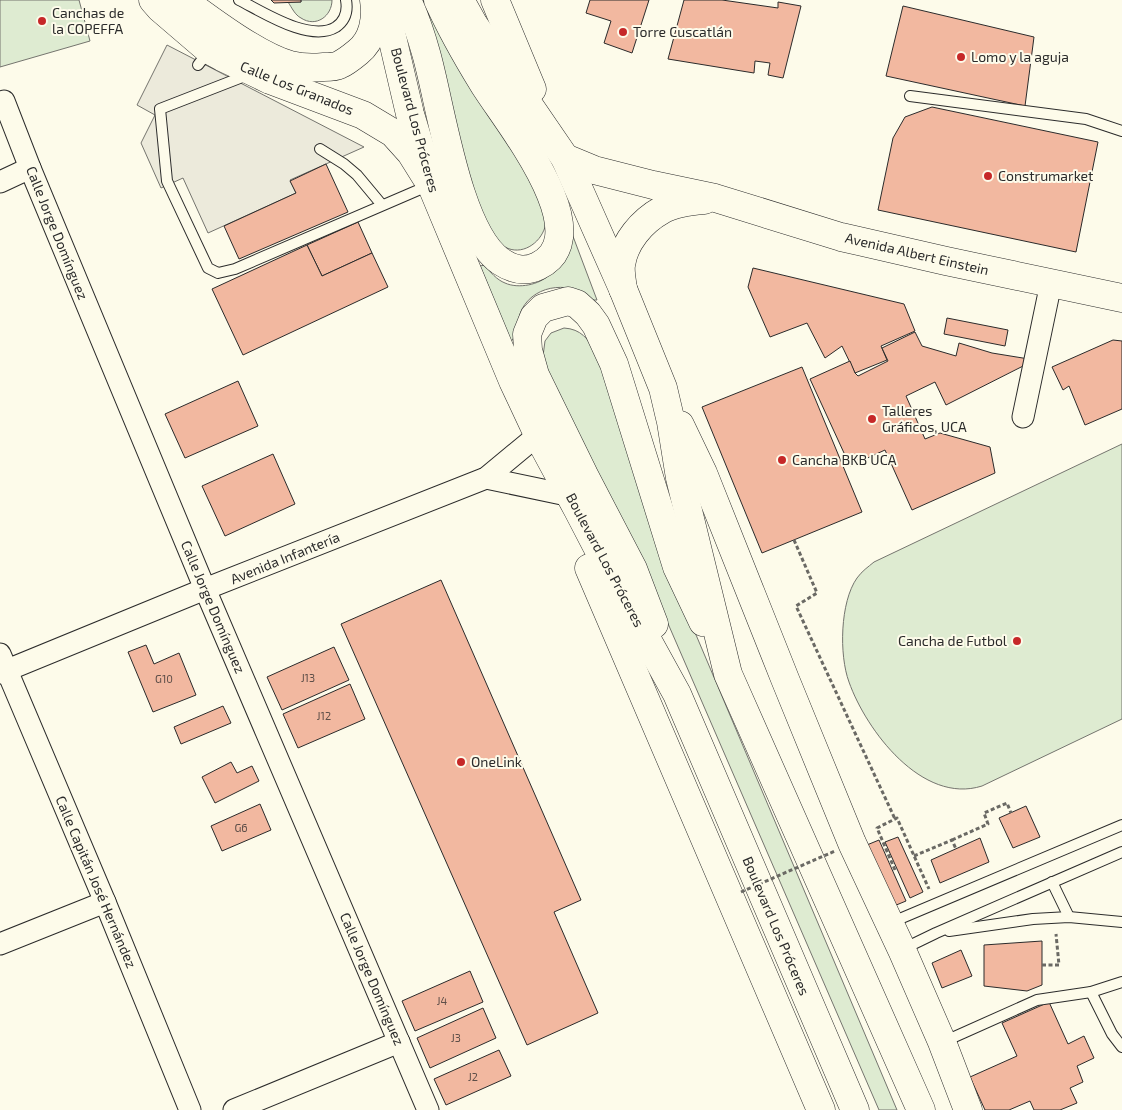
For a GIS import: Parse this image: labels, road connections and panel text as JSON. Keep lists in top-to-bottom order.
{
  "streets": {
    "main road": ["Calle Los Granados", "Boulevard Los Próceres", "Avenida Albert Einstein"],
    "street": ["Calle Jorge Domínguez", "Avenida Infantería", "Calle Capitán José Hernández"]
  },
  "crossings": [
    ["Calle Los Granados", "Boulevard Los Próceres"],
    ["Boulevard Los Próceres", "Avenida Infantería"],
    ["Calle Jorge Domínguez", "Avenida Infantería"],
    ["Avenida Infantería", "Calle Capitán José Hernández"]
  ],
  "places": [
    "Canchas de la COPEFFA",
    "Torre Cuscatlán",
    "Lomo y la aguja",
    "Construmarket",
    "Talleres Gráficos, UCA",
    "Cancha BKB UCA",
    "Cancha de Futbol",
    "OneLink"
  ],
  "house_numbers": [
    "J13",
    "G10",
    "J12",
    "G6",
    "J4",
    "J3",
    "J2"
  ]
}
